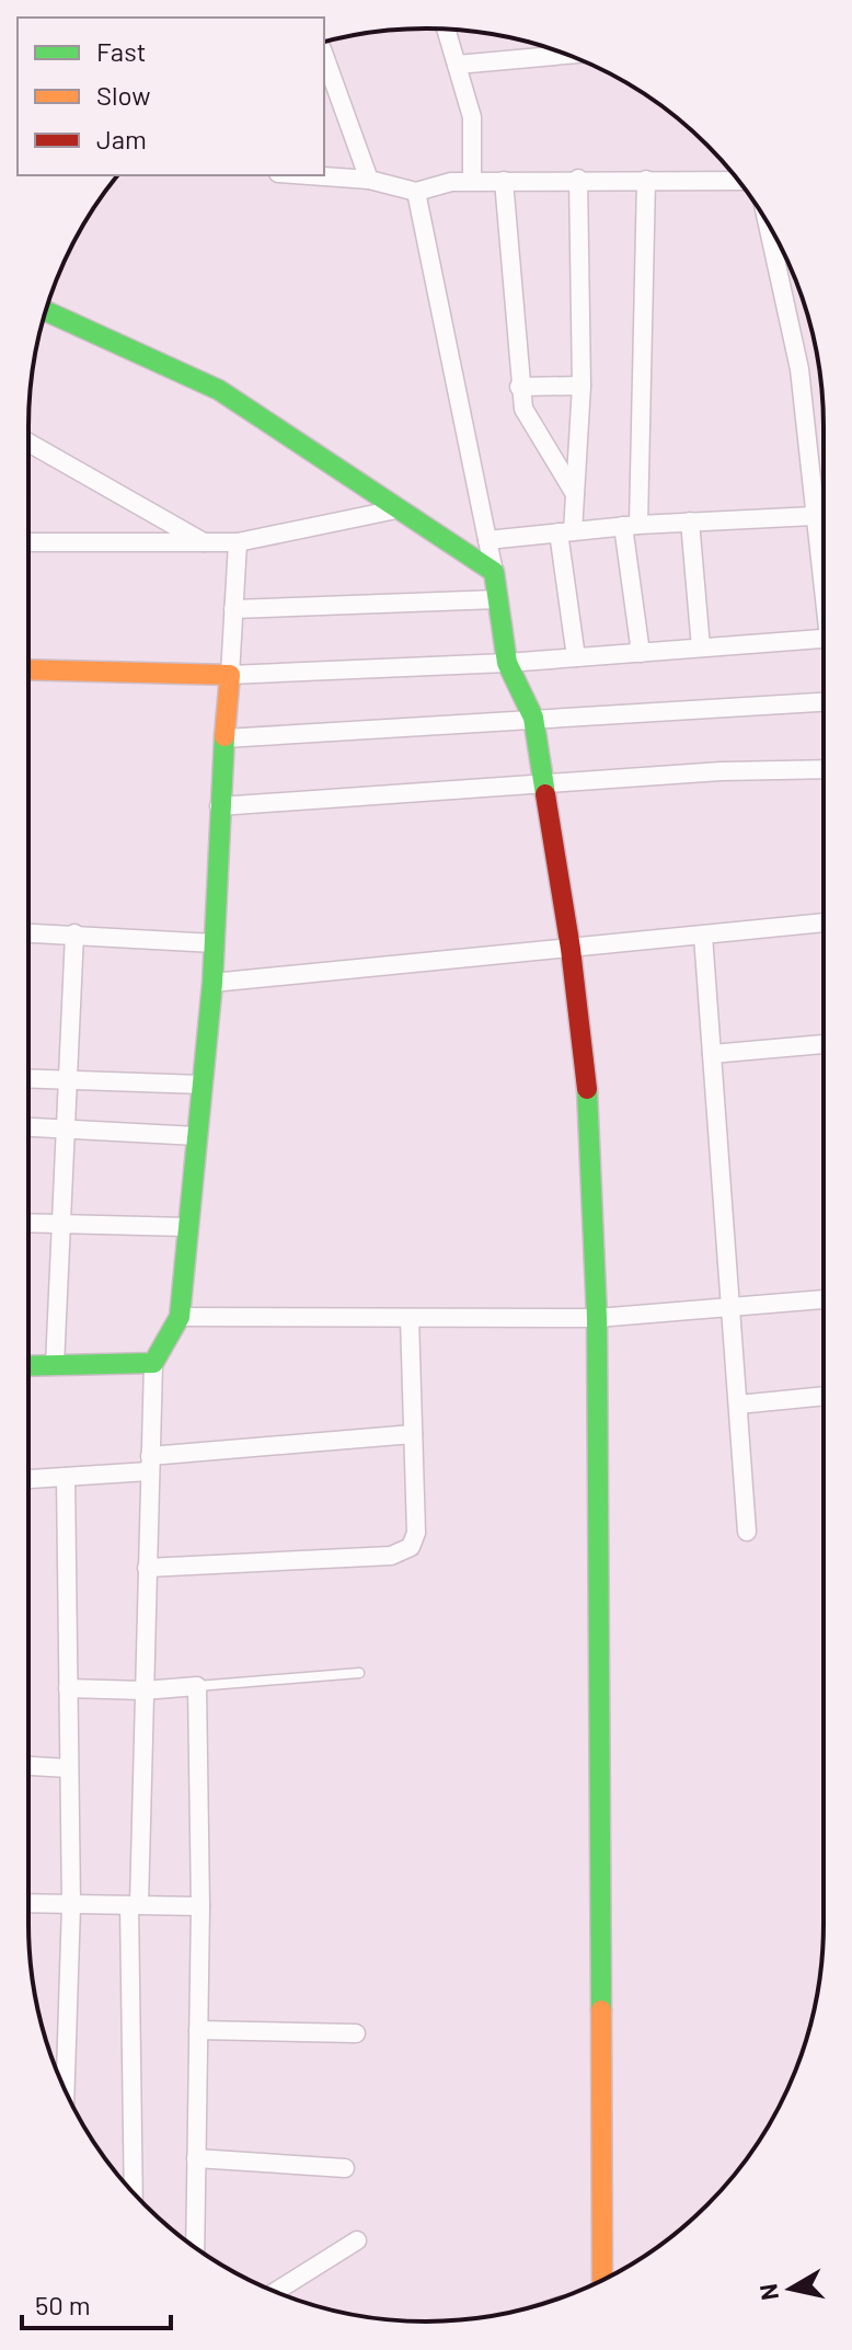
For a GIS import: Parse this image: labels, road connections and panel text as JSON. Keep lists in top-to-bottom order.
{
  "legend": ["Fast", "Slow", "Jam"],
  "scale_bar": "50 m",
  "north": "left"
}
